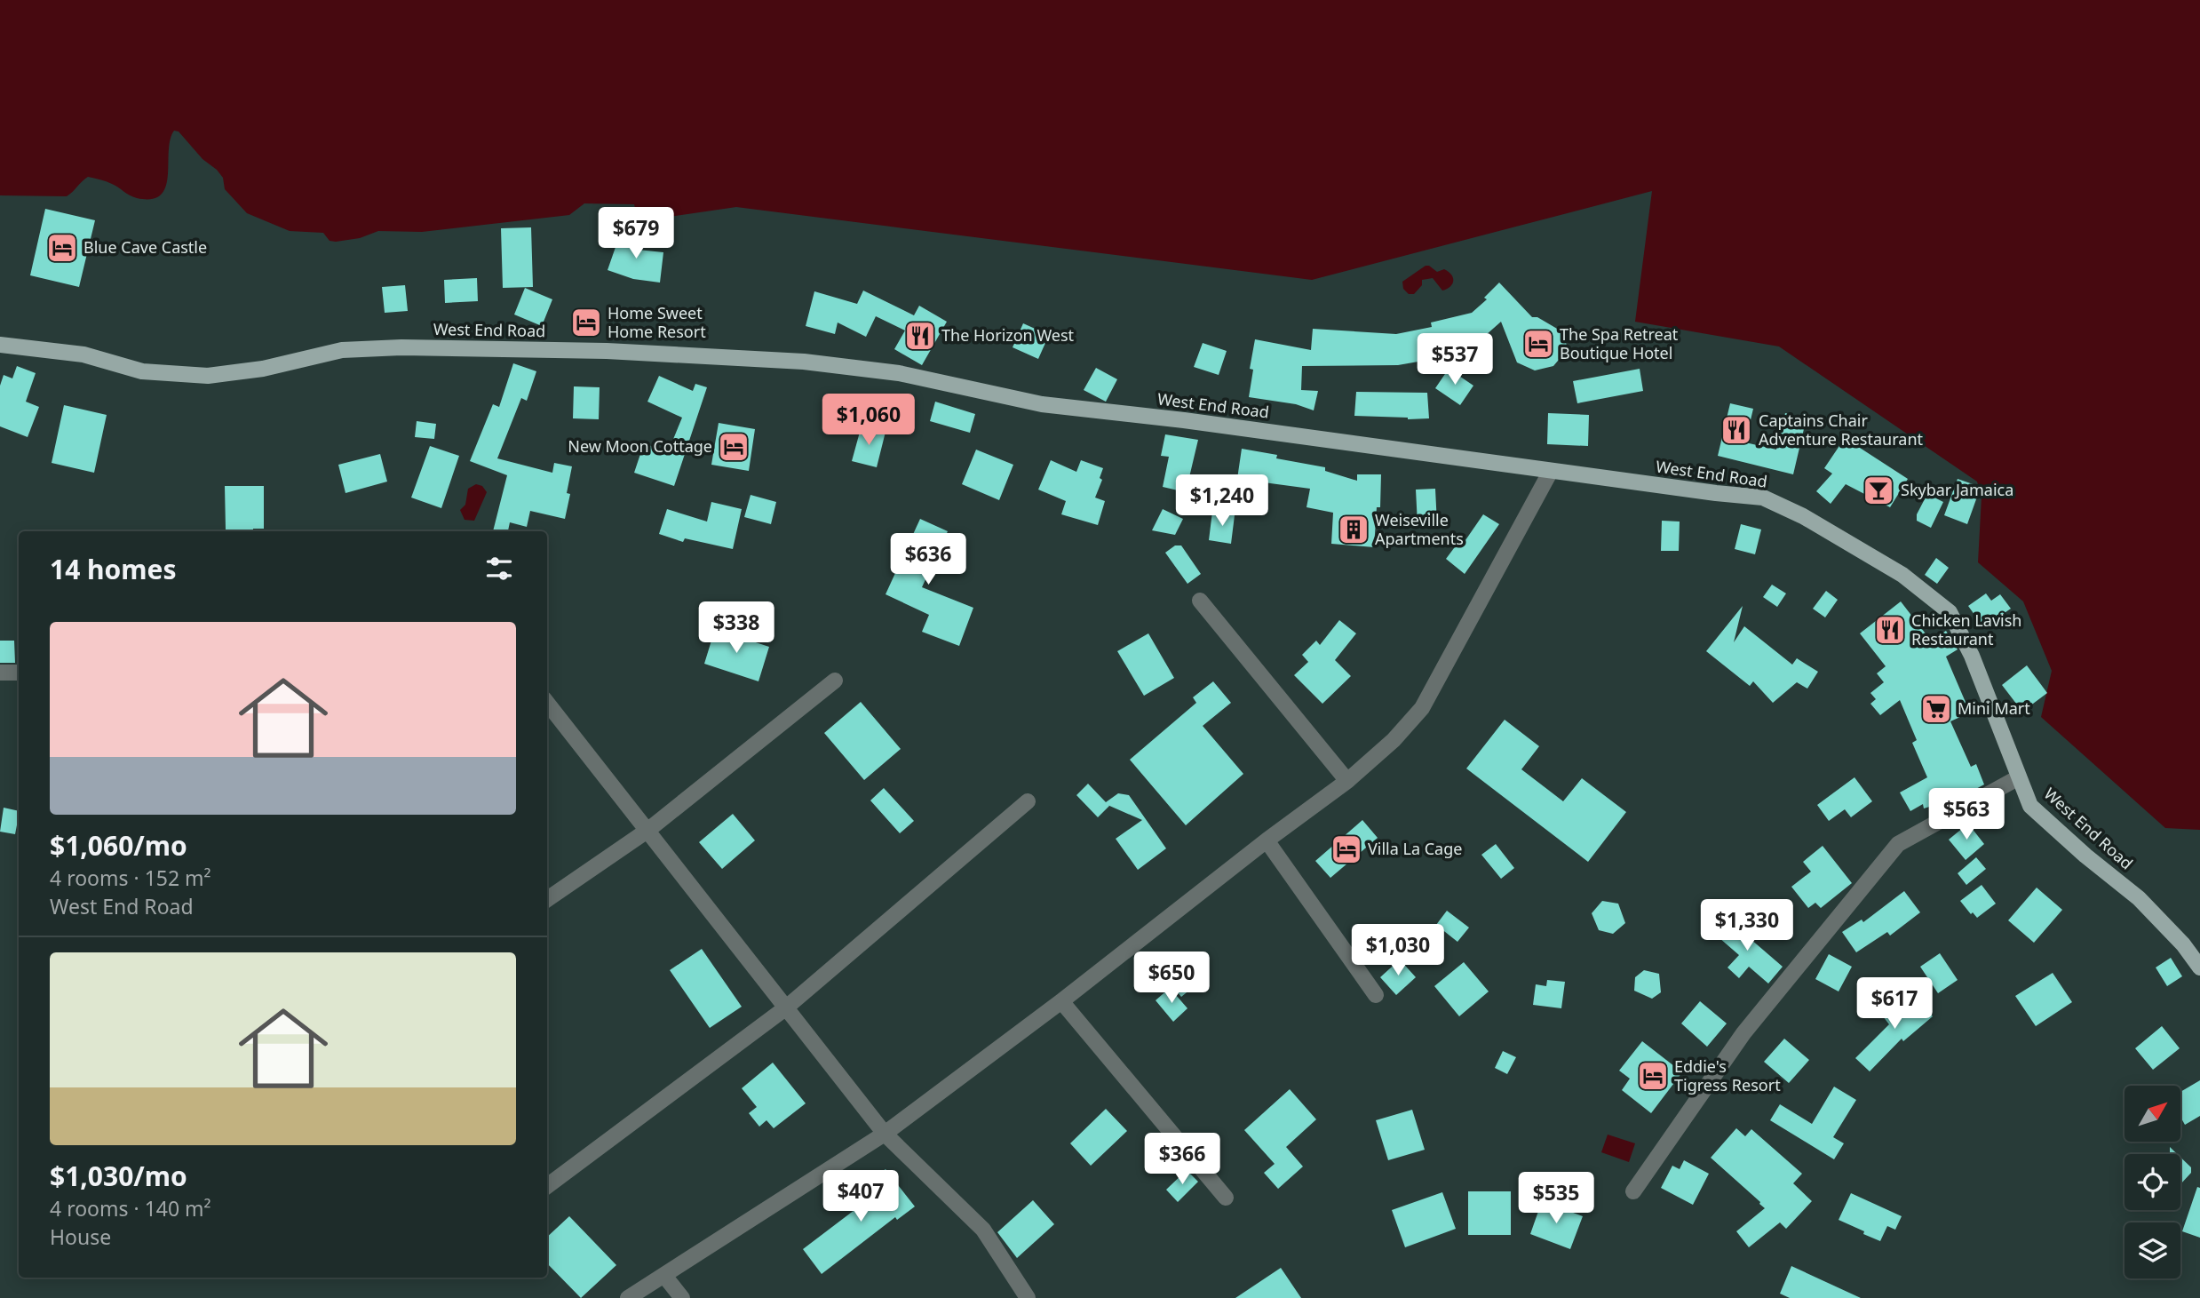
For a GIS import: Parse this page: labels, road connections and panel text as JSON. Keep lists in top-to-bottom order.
{
  "streets": {
    "main road": ["West End Road"]
  },
  "places": {
    "hotel": [
      "Blue Cave Castle",
      "Home Sweet Home Resort",
      "The Spa Retreat Boutique Hotel",
      "New Moon Cottage",
      "Villa La Cage",
      "Eddie's Tigress Resort"
    ],
    "restaurant": ["The Horizon West", "Captains Chair Adventure Restaurant", "Chicken Lavish Restaurant"],
    "bar": ["Skybar Jamaica"],
    "building": ["Weiseville Apartments"],
    "supermarket": ["Mini Mart"]
  },
  "north": "top right",
  "page": {
    "price": [
      "$679",
      "$537",
      "$1,060",
      "$1,240",
      "$636",
      "$338",
      "$563",
      "$1,330",
      "$1,030",
      "$650",
      "$617",
      "$366",
      "$407",
      "$535"
    ],
    "heading": "14 homes",
    "list": [
      {
        "name": "$1,060/mo",
        "note": "4 rooms · 152 m² · West End Road"
      },
      {
        "name": "$1,030/mo",
        "note": "4 rooms · 140 m² · House"
      }
    ]
  }
}
